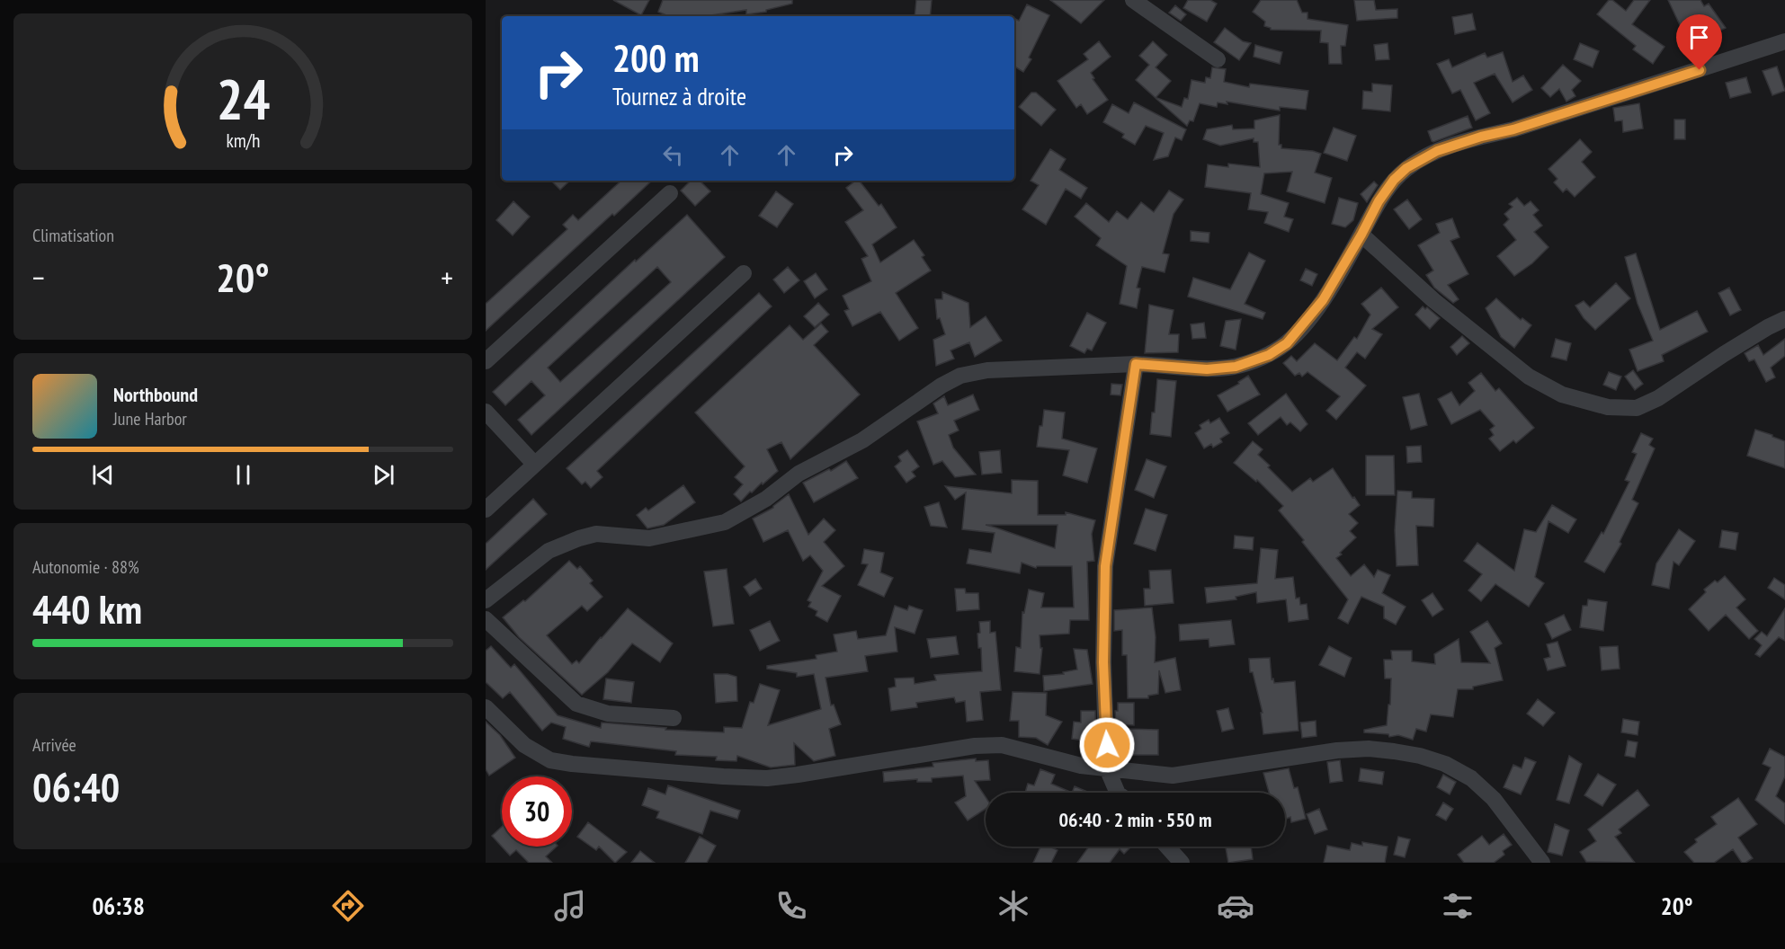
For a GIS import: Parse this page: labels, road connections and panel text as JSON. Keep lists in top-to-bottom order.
{
  "page": {
    "turn": ["200 m", "Tournez à droite"],
    "tile": [
      "Climatisation",
      ["Autonomie · 88%", "440 km"],
      ["Arrivée", "06:40"]
    ],
    "heat": ["−", "20°", "+"],
    "song": ["Northbound", "June Harbor"],
    "limit": "30",
    "trip": "06:40 · 2 min · 550 m",
    "tabs": ["06:38", "20°"],
    "gauge": ["24", "km/h"]
  }
}
